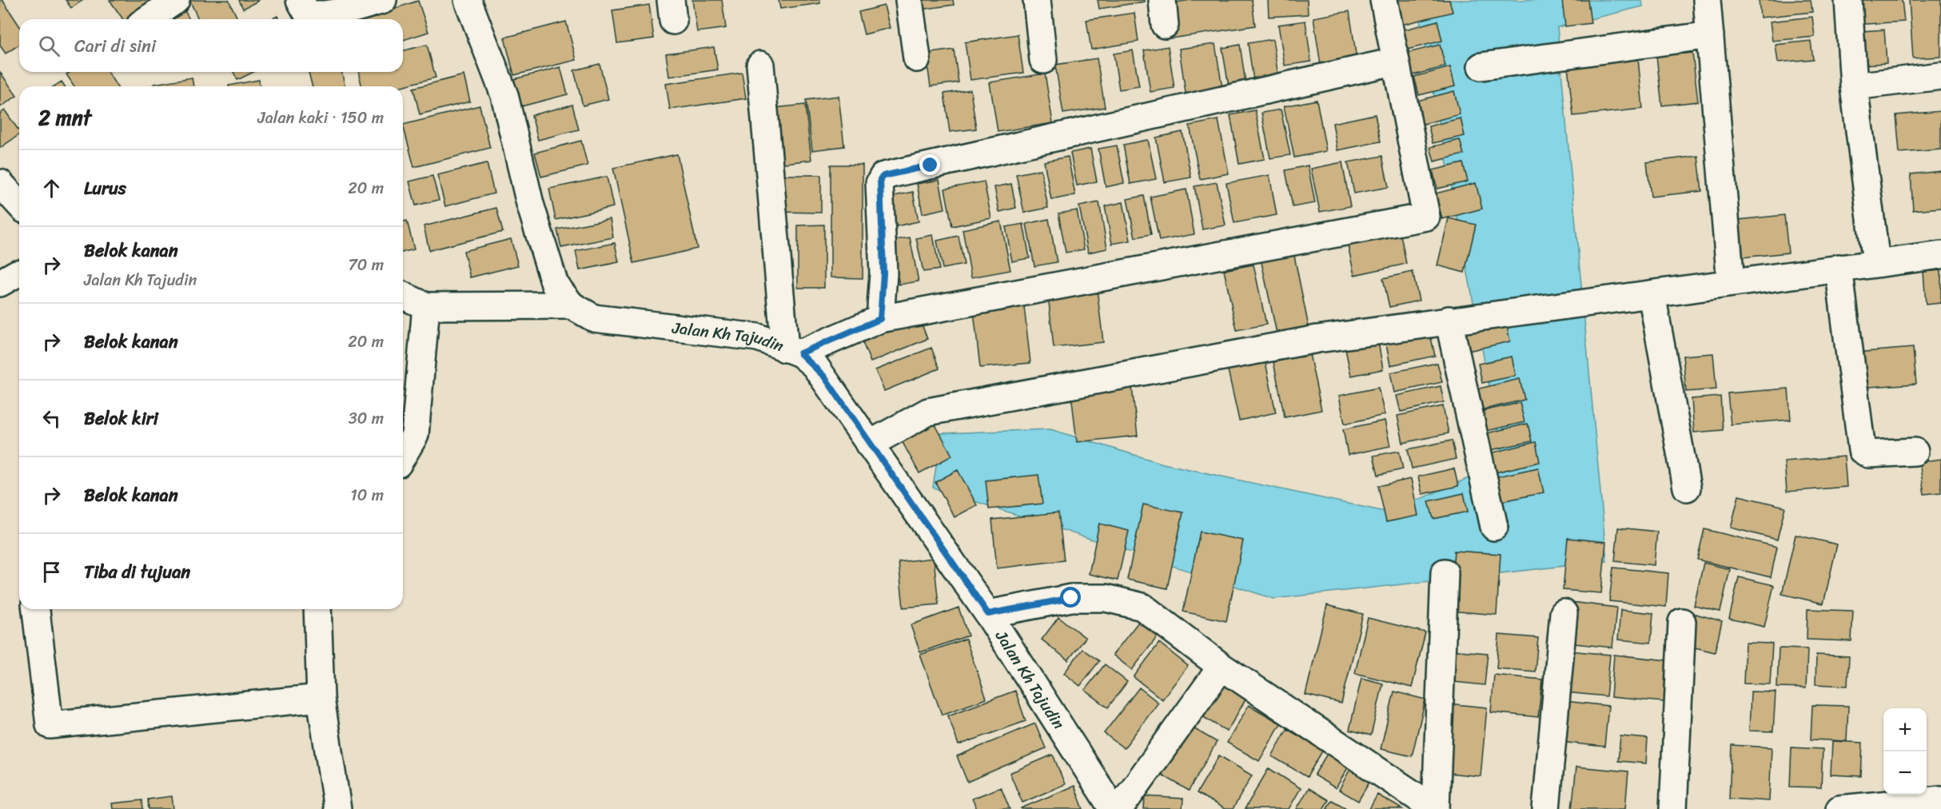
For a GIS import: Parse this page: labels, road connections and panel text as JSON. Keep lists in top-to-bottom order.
{
  "streets": {
    "street": ["Jalan Kh Tajudin"]
  },
  "page": {
    "search": "Cari di sini",
    "heading": ["2 mnt", "Jalan kaki · 150 m"],
    "list": [
      ["Lurus", "20 m"],
      ["Belok kanan", "Jalan Kh Tajudin", "70 m"],
      ["Belok kanan", "20 m"],
      ["Belok kiri", "30 m"],
      ["Belok kanan", "10 m"],
      "Tiba di tujuan"
    ],
    "map_buttons": ["+", "−"]
  }
}
